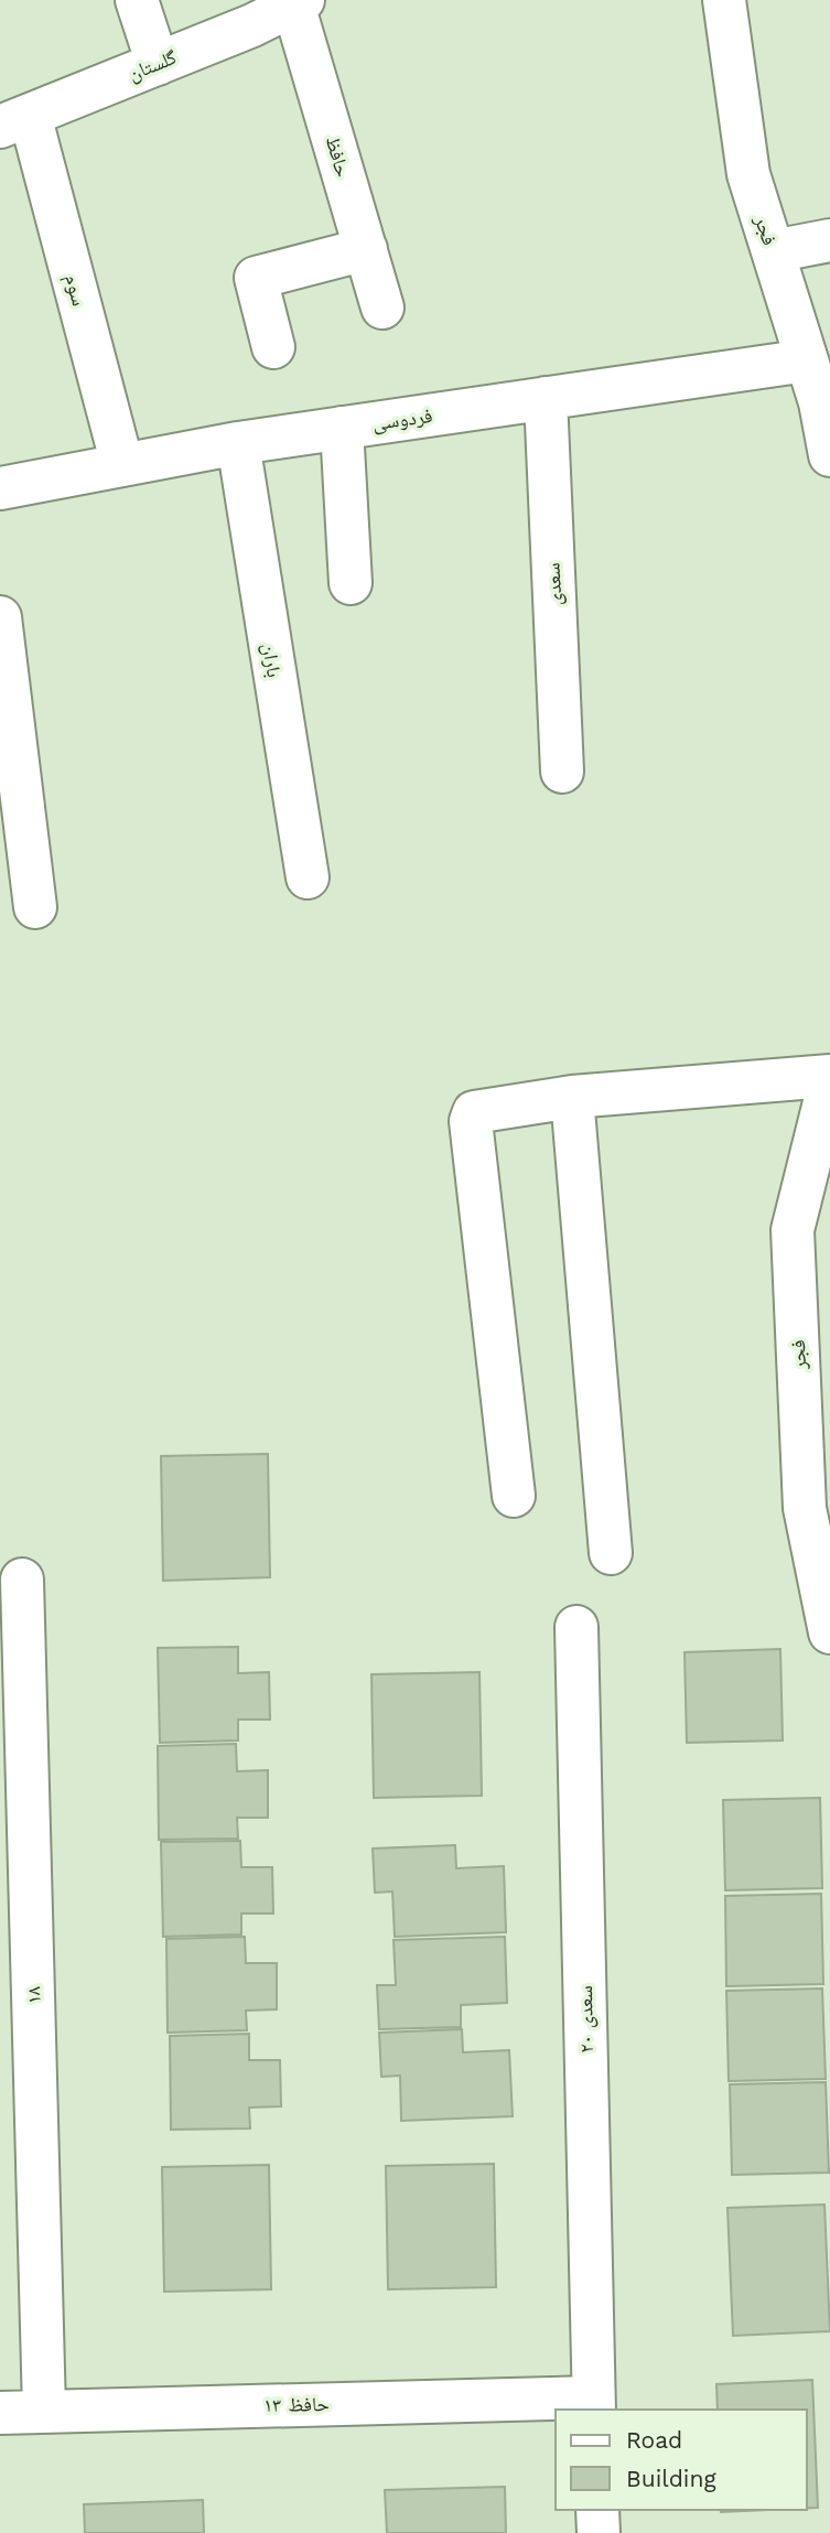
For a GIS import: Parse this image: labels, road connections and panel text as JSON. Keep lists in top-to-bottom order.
{
  "streets": {
    "street": [
      "گلستان",
      "حافظ",
      "فجر",
      "سوم",
      "فردوسی",
      "سعدی",
      "باران",
      "۱۸",
      "سعدی ۲۰",
      "حافظ ۱۳"
    ]
  },
  "crossings": [
    ["گلستان", "حافظ"],
    ["گلستان", "سوم"],
    ["فجر", "فردوسی"],
    ["سوم", "فردوسی"],
    ["فردوسی", "سعدی"],
    ["فردوسی", "باران"],
    ["۱۸", "حافظ ۱۳"],
    ["سعدی ۲۰", "حافظ ۱۳"]
  ],
  "legend": ["Road", "Building"]
}
